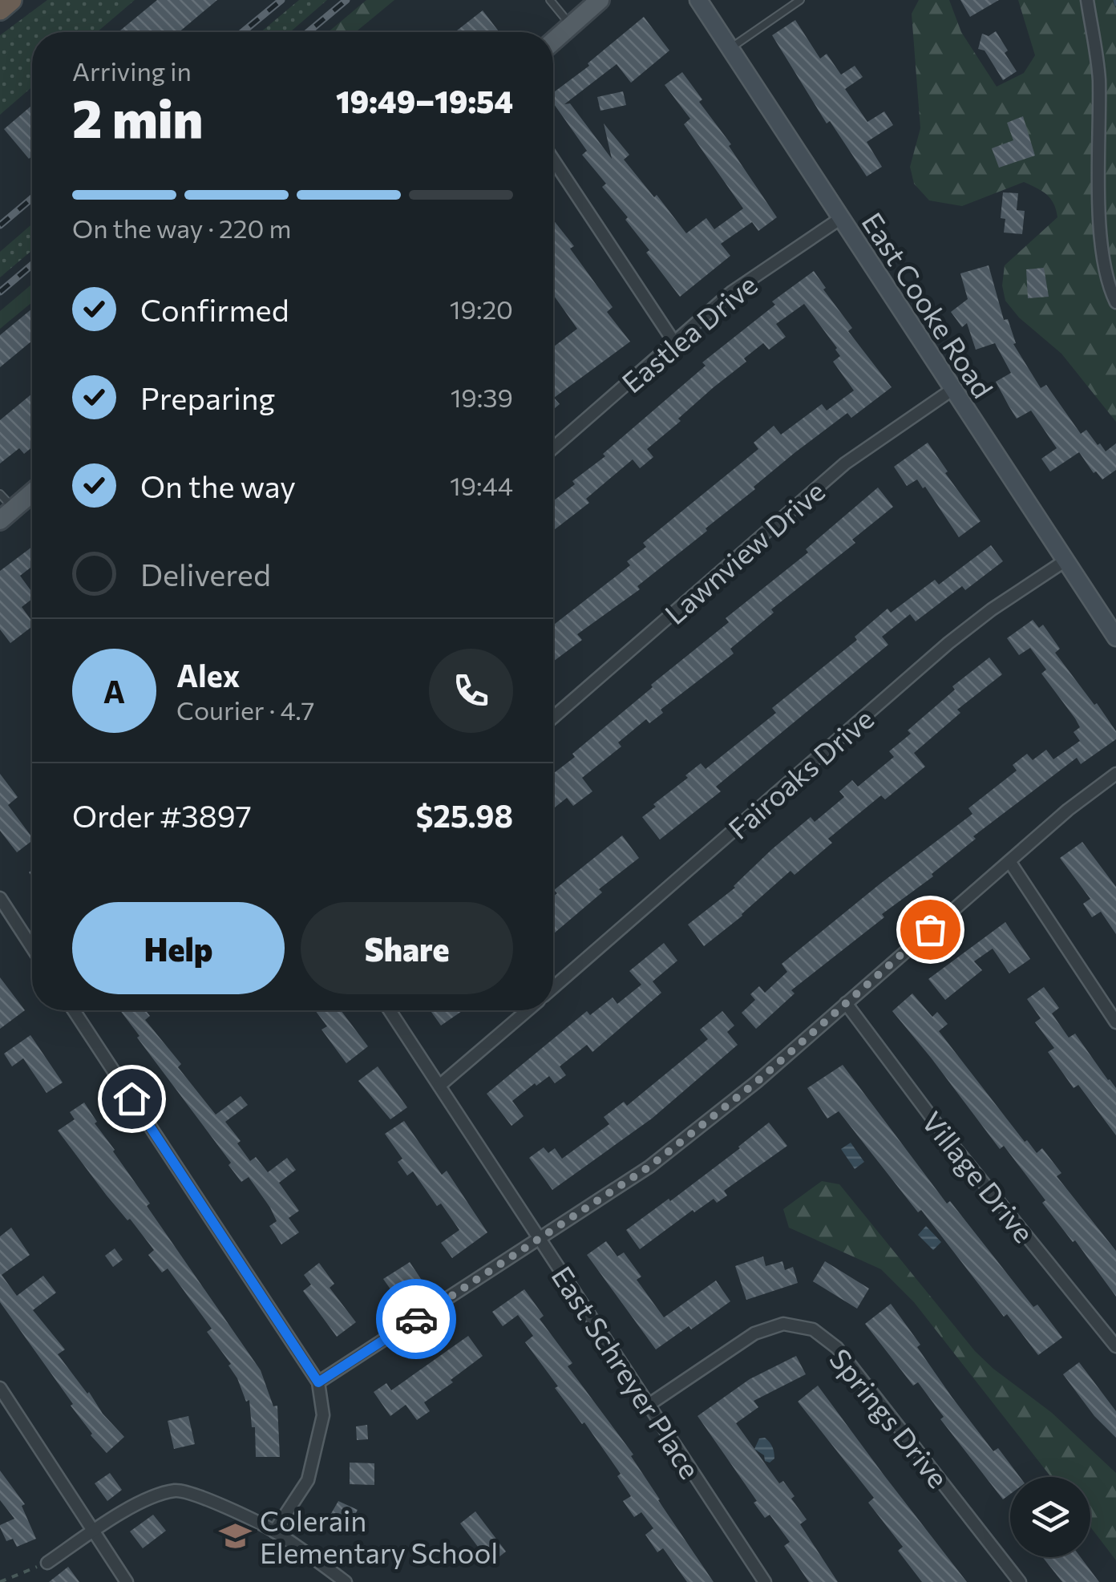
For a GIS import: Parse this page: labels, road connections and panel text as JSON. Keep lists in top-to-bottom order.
{
  "streets": {
    "main road": ["East Cooke Road"],
    "street": [
      "Eastlea Drive",
      "Lawnview Drive",
      "Fairoaks Drive",
      "Village Drive",
      "East Schreyer Place",
      "Springs Drive"
    ]
  },
  "crossings": [
    ["East Cooke Road", "Eastlea Drive"],
    ["East Cooke Road", "Lawnview Drive"],
    ["East Cooke Road", "Fairoaks Drive"],
    ["East Schreyer Place", "Springs Drive"]
  ],
  "places": {
    "school or university": ["Colerain Elementary School"]
  },
  "page": {
    "heading": ["2 min", "Arriving in", "19:49–19:54"],
    "panel": [
      "Alex",
      "Courier · 4.7",
      "Order #3897",
      "$25.98"
    ],
    "bar": "On the way · 220 m",
    "list": [
      ["Confirmed", "19:20"],
      ["Preparing", "19:39"],
      ["On the way", "19:44"],
      "Delivered"
    ],
    "round": "A",
    "buttons": ["Help", "Share"]
  }
}
